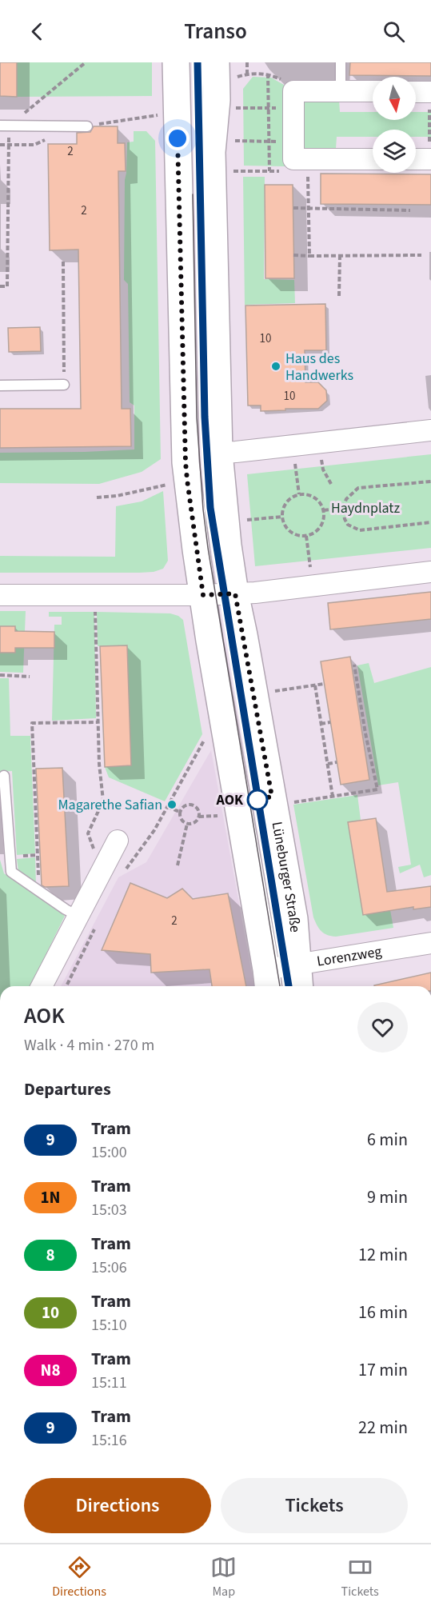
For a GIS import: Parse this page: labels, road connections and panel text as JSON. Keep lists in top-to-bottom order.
{
  "streets": {
    "main road": ["Lüneburger Straße"],
    "street": ["Lorenzweg"]
  },
  "crossings": [
    ["Lüneburger Straße", "Lorenzweg"]
  ],
  "parks": ["Haydnplatz"],
  "places": ["Haus des Handwerks", "AOK", "Magarethe Safian"],
  "lines": ["tram line 9"],
  "house_numbers": [
    "2",
    "2",
    "10",
    "10",
    "2"
  ],
  "north": "bottom",
  "page": {
    "header": "Transo",
    "heading": [
      ["AOK", "Walk · 4 min · 270 m"],
      "Departures"
    ],
    "list": [
      {
        "mark": "9",
        "name": "Tram",
        "note": "15:00",
        "value": "6 min"
      },
      {
        "mark": "1N",
        "name": "Tram",
        "note": "15:03",
        "value": "9 min"
      },
      {
        "mark": "8",
        "name": "Tram",
        "note": "15:06",
        "value": "12 min"
      },
      {
        "mark": "10",
        "name": "Tram",
        "note": "15:10",
        "value": "16 min"
      },
      {
        "mark": "N8",
        "name": "Tram",
        "note": "15:11",
        "value": "17 min"
      },
      {
        "mark": "9",
        "name": "Tram",
        "note": "15:16",
        "value": "22 min"
      }
    ],
    "buttons": ["Directions", "Tickets"],
    "tabs": ["Directions", "Map", "Tickets"]
  }
}
